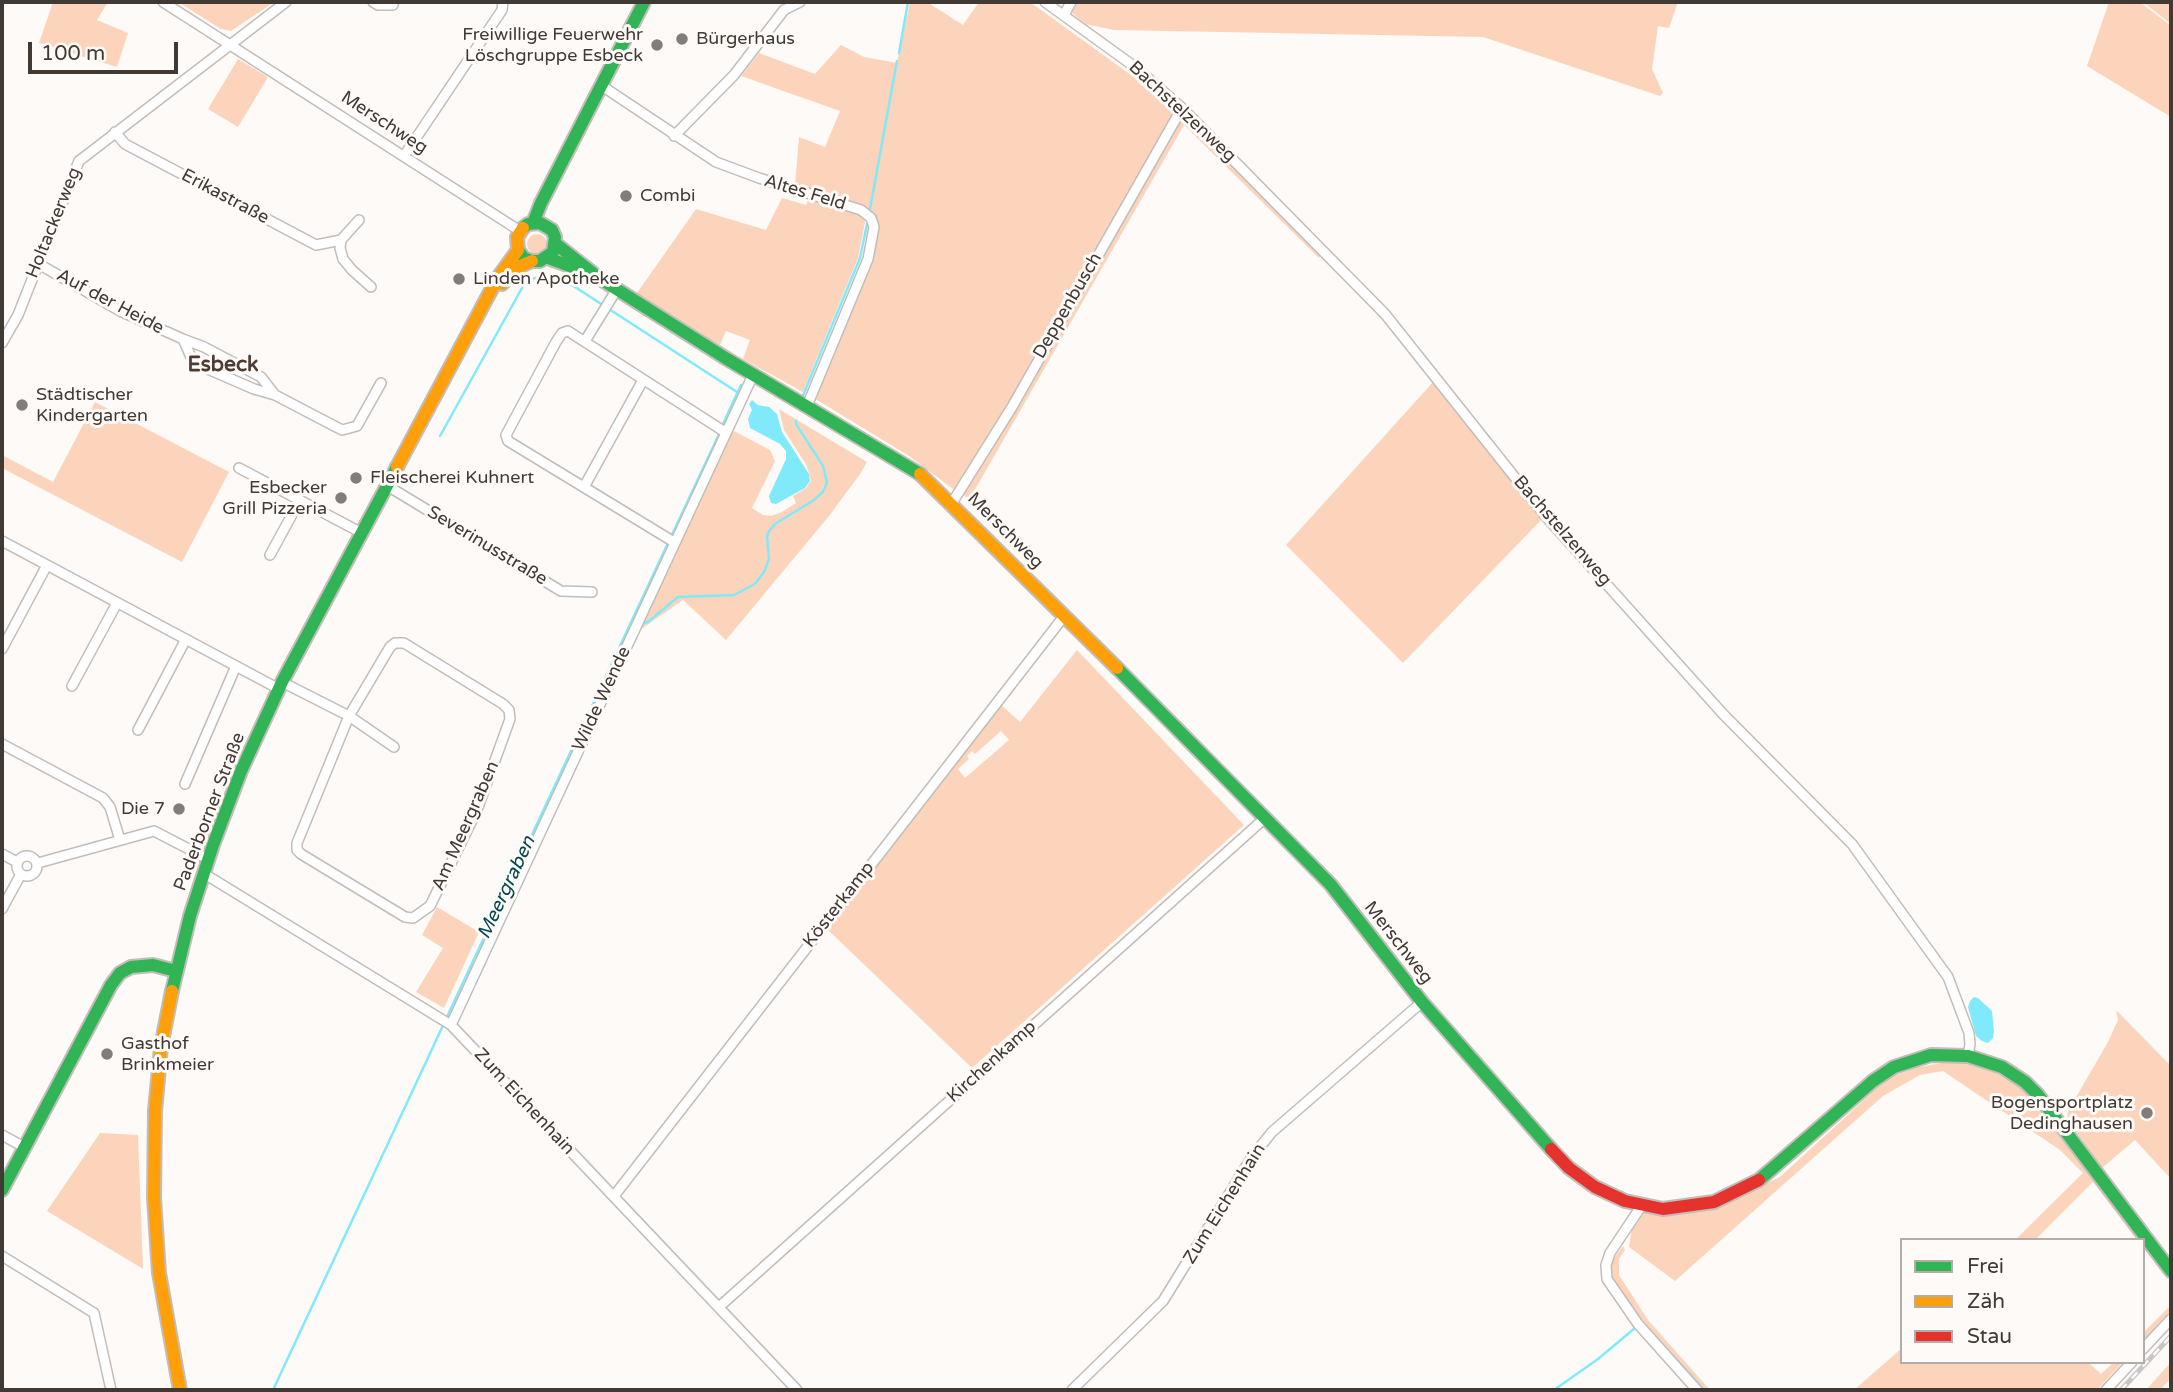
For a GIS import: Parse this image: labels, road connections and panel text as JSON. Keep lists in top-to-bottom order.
{
  "streets": {
    "street": [
      "Bachstelzenweg",
      "Merschweg",
      "Altes Feld",
      "Erikastraße",
      "Holtackerweg",
      "Auf der Heide",
      "Deppenbusch",
      "Severinusstraße",
      "Wilde Wende",
      "Paderborner Straße",
      "Am Meergraben",
      "Kösterkamp",
      "Kirchenkamp",
      "Zum Eichenhain"
    ]
  },
  "crossings": [
    ["Bachstelzenweg", "Merschweg"],
    ["Bachstelzenweg", "Deppenbusch"],
    ["Merschweg", "Altes Feld"],
    ["Merschweg", "Holtackerweg"],
    ["Merschweg", "Deppenbusch"],
    ["Merschweg", "Wilde Wende"],
    ["Merschweg", "Paderborner Straße"],
    ["Merschweg", "Kösterkamp"],
    ["Merschweg", "Kirchenkamp"],
    ["Merschweg", "Zum Eichenhain"],
    ["Erikastraße", "Holtackerweg"],
    ["Holtackerweg", "Auf der Heide"],
    ["Severinusstraße", "Paderborner Straße"],
    ["Wilde Wende", "Zum Eichenhain"],
    ["Paderborner Straße", "Zum Eichenhain"],
    ["Kösterkamp", "Zum Eichenhain"],
    ["Kirchenkamp", "Zum Eichenhain"]
  ],
  "districts": ["Esbeck"],
  "water": ["Meergraben"],
  "places": [
    "Bürgerhaus",
    "Freiwillige Feuerwehr Löschgruppe Esbeck",
    "Combi",
    "Linden Apotheke",
    "Städtischer Kindergarten",
    "Fleischerei Kuhnert",
    "Esbecker Grill Pizzeria",
    "Die 7",
    "Gasthof Brinkmeier",
    "Bogensportplatz Dedinghausen"
  ],
  "legend": ["Frei", "Zäh", "Stau"],
  "scale_bar": "100 m"
}
